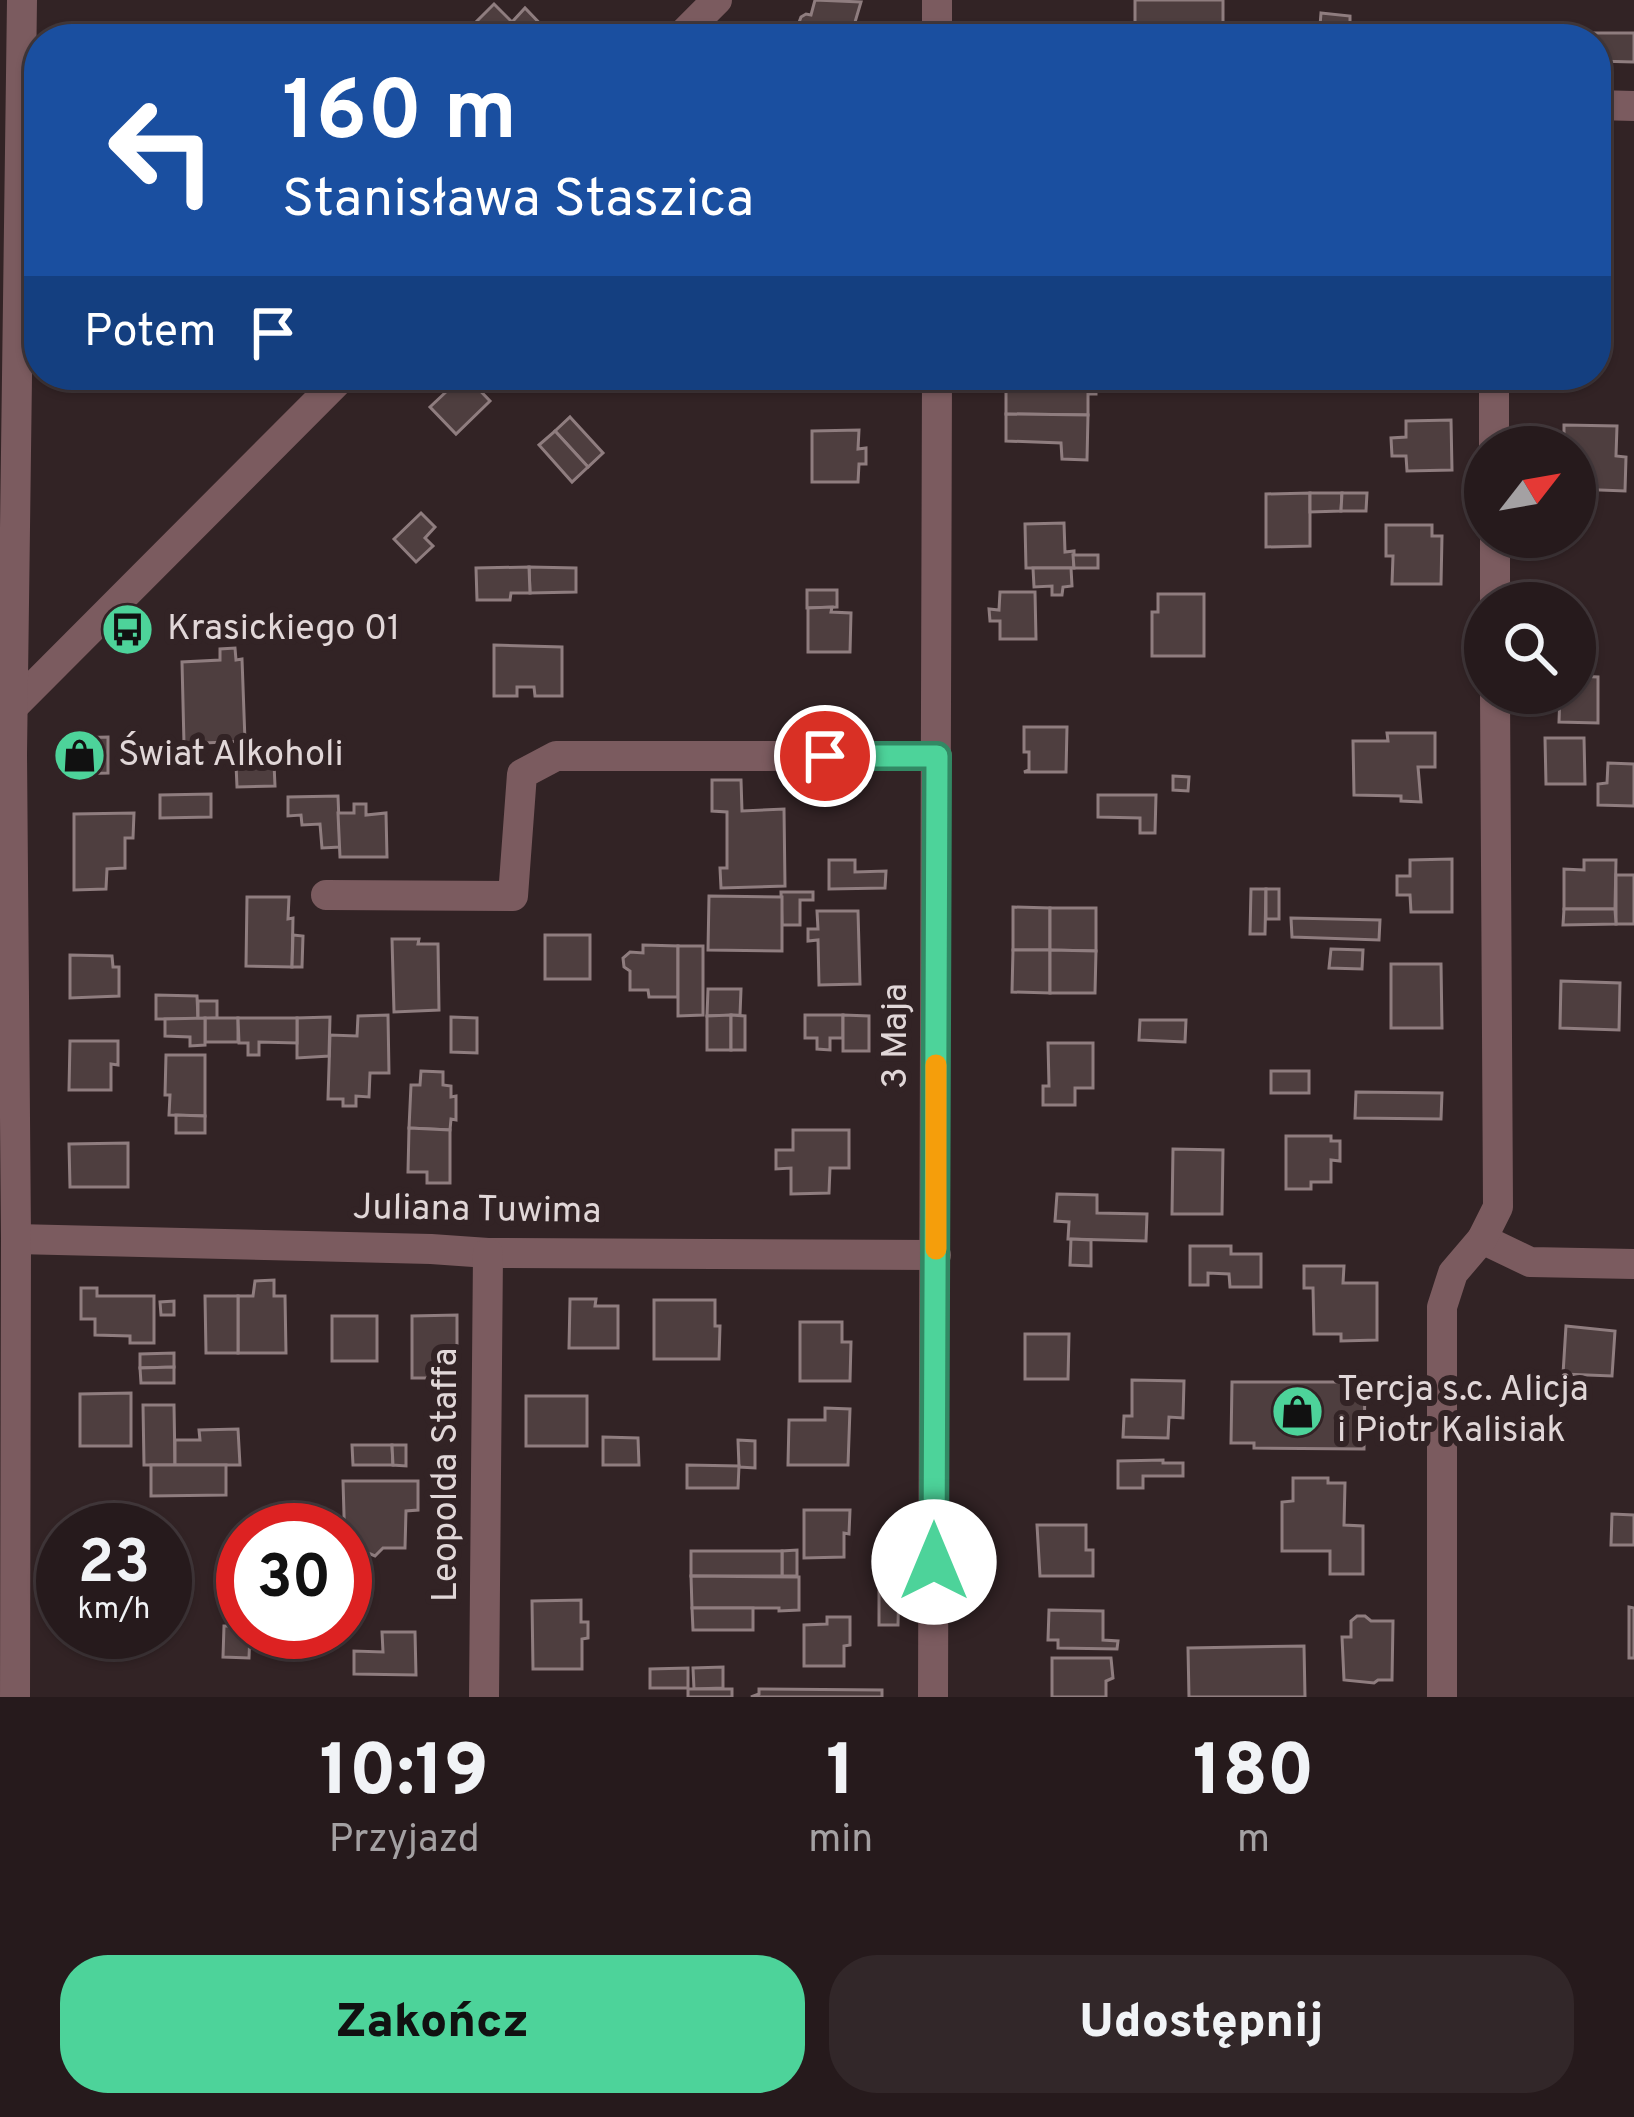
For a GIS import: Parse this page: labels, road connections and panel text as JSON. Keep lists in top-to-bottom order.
{
  "streets": {
    "street": ["3 Maja", "Juliana Tuwima", "Leopolda Staffa"]
  },
  "crossings": [
    ["3 Maja", "Juliana Tuwima"],
    ["Juliana Tuwima", "Leopolda Staffa"]
  ],
  "places": {
    "bus stop": ["Krasickiego 01"],
    "shop": ["Świat Alkoholi", "Tercja s.c. Alicja i Piotr Kalisiak"]
  },
  "north": "top right",
  "page": {
    "turn": ["160 m", "Stanisława Staszica"],
    "then": "Potem",
    "speed": "23 km/h",
    "limit": "30",
    "eta": [
      "10:19",
      "Przyjazd",
      "1",
      "min",
      "180",
      "m"
    ],
    "buttons": ["Zakończ", "Udostępnij"]
  }
}
